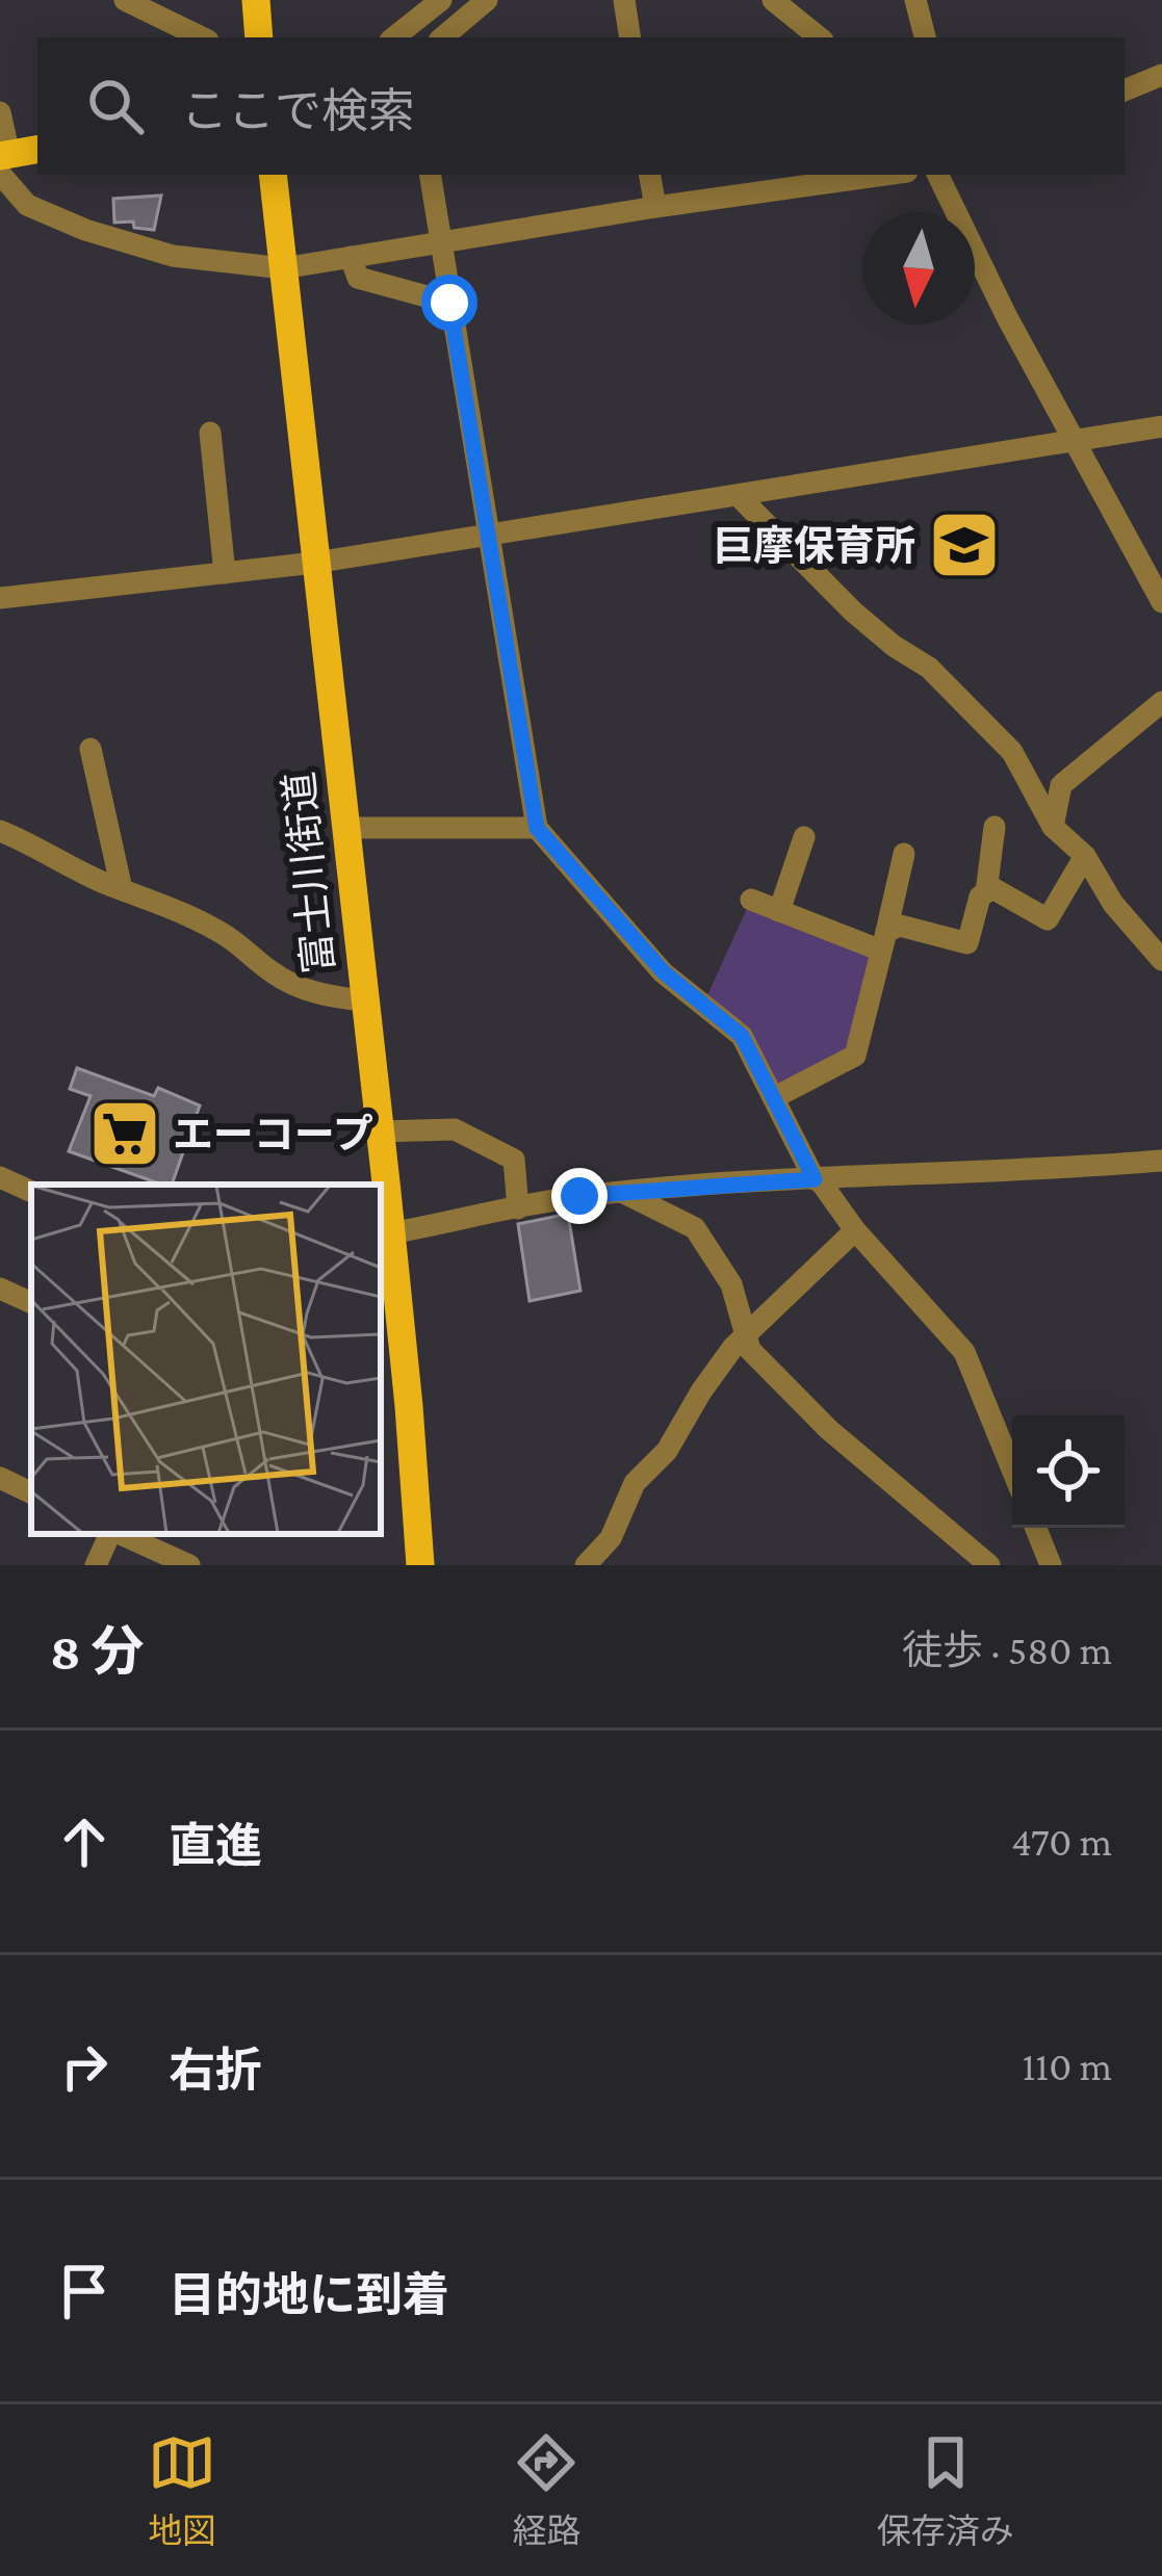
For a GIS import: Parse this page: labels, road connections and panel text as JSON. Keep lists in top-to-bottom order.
{
  "streets": {
    "main road": ["富士川街道"]
  },
  "places": {
    "school or university": ["巨摩保育所"],
    "supermarket": ["エーコープ"]
  },
  "north": "bottom",
  "page": {
    "search": "ここで検索",
    "heading": ["8 分", "徒歩 · 580 m"],
    "list": [
      ["直進", "470 m"],
      ["右折", "110 m"],
      "目的地に到着"
    ],
    "nav": ["地図", "経路", "保存済み"]
  }
}
